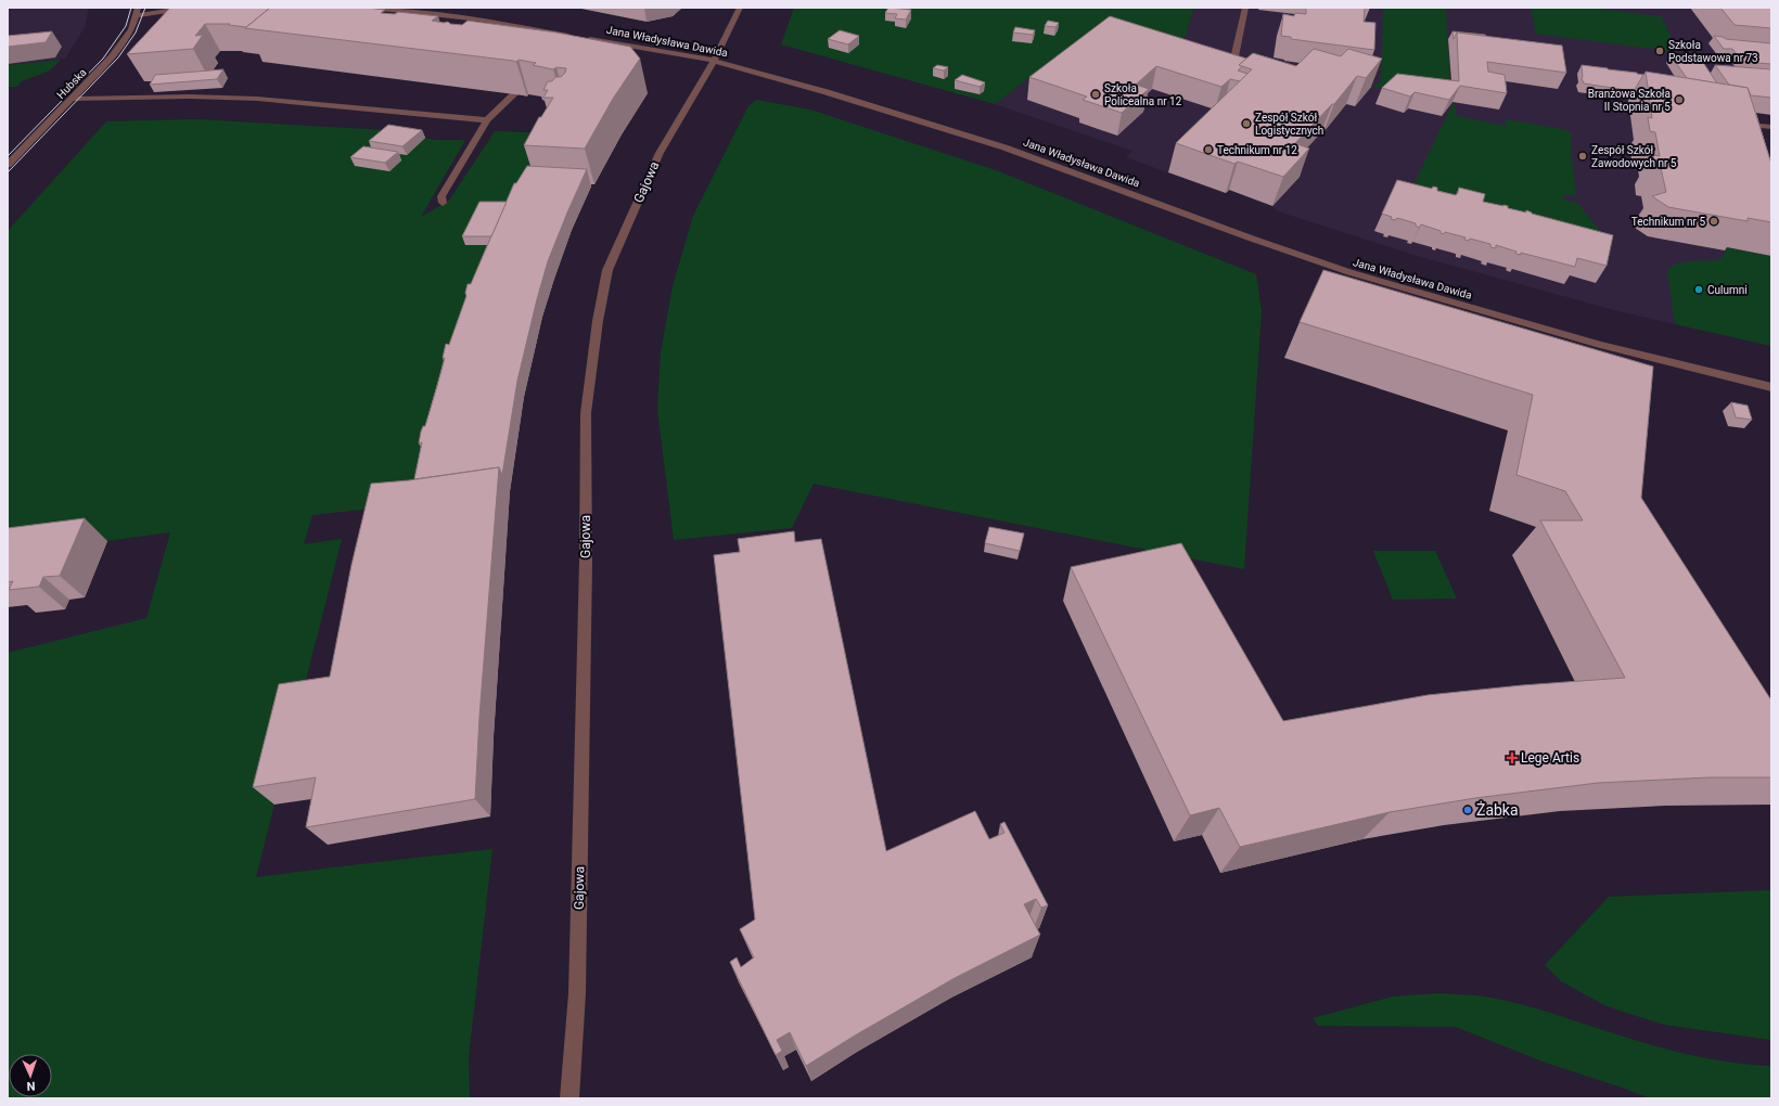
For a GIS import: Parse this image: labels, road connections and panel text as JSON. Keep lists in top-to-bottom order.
{
  "streets": {
    "street": ["Jana Władysława Dawida", "Hubska", "Gajowa"]
  },
  "crossings": [
    ["Jana Władysława Dawida", "Gajowa"]
  ],
  "places": {
    "other": [
      "Szkoła Podstawowa nr 73",
      "Szkoła Policealna nr 12",
      "Branżowa Szkoła II Stopnia nr 5",
      "Zespół Szkół Logistycznych",
      "Technikum nr 12",
      "Zespół Szkół Zawodowych nr 5",
      "Technikum nr 5",
      "Culumni",
      "Żabka"
    ],
    "health": ["Lege Artis"]
  },
  "north": "bottom"
}
